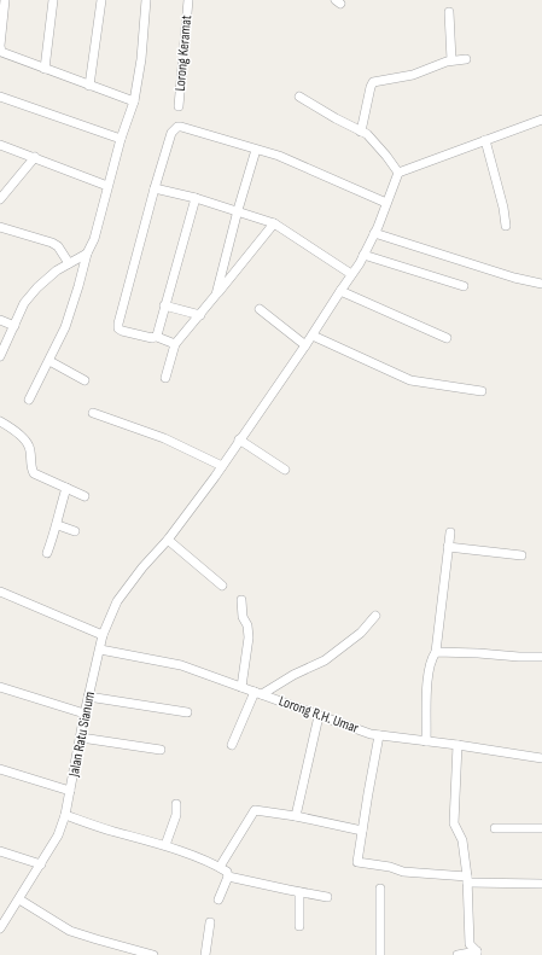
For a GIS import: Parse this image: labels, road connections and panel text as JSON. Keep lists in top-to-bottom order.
{
  "streets": {
    "street": ["Lorong Keramat", "Lorong R.H. Umar", "Jalan Ratu Sianum"]
  },
  "crossings": [
    ["Lorong R.H. Umar", "Jalan Ratu Sianum"]
  ]
}
